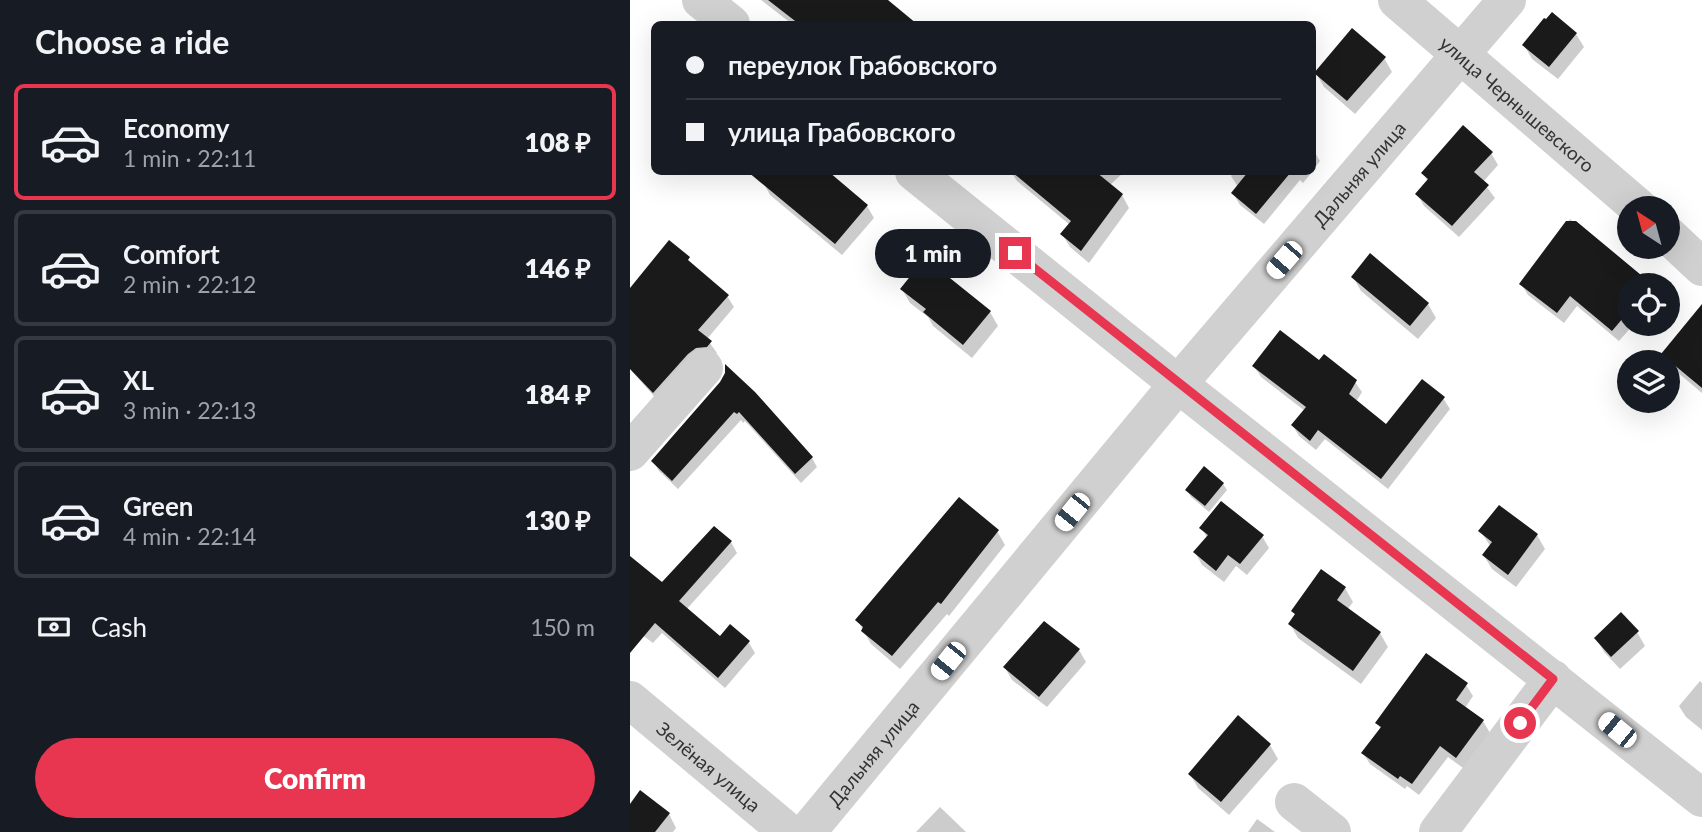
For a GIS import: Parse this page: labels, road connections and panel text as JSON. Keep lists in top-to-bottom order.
{
  "streets": {
    "street": ["улица Чернышевского", "Дальняя улица", "Зелёная улица"]
  },
  "crossings": [
    ["улица Чернышевского", "Дальняя улица"]
  ],
  "north": "top left",
  "page": {
    "heading": "Choose a ride",
    "banner": ["переулок Грабовского", "улица Грабовского"],
    "list": [
      {
        "name": "Economy",
        "note": "1 min · 22:11",
        "value": "108 ₽"
      },
      {
        "name": "Comfort",
        "note": "2 min · 22:12",
        "value": "146 ₽"
      },
      {
        "name": "XL",
        "note": "3 min · 22:13",
        "value": "184 ₽"
      },
      {
        "name": "Green",
        "note": "4 min · 22:14",
        "value": "130 ₽"
      }
    ],
    "bubble": "1 min",
    "pay": ["Cash", "150 m"],
    "buttons": "Confirm"
  }
}
